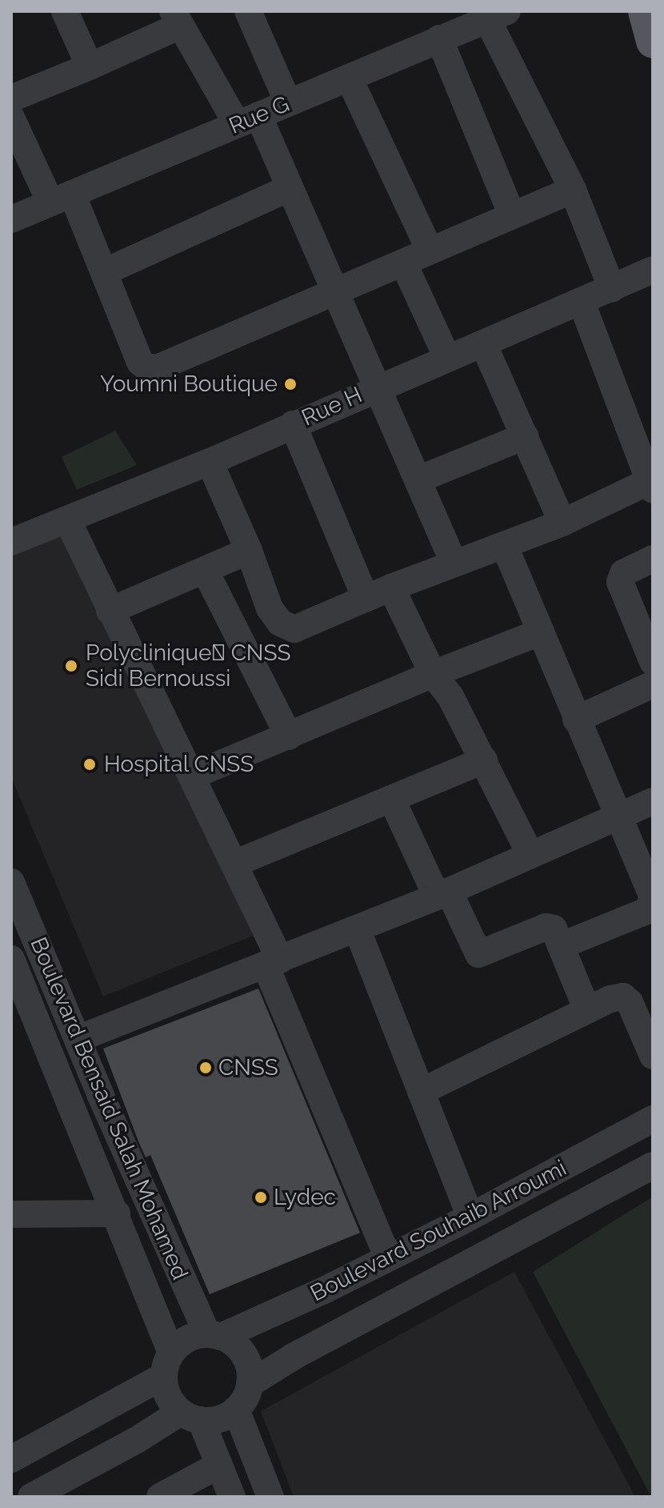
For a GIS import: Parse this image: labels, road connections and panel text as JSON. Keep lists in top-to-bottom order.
{
  "streets": {
    "street": [
      "Rue G",
      "Rue H",
      "Boulevard Bensaid Salah Mohamed",
      "Boulevard Souhaib Arroumi"
    ]
  },
  "crossings": [
    ["Boulevard Bensaid Salah Mohamed", "Boulevard Souhaib Arroumi"]
  ],
  "places": [
    "Youmni Boutique",
    "Polyclinique ِCNSS Sidi Bernoussi",
    "Hospital CNSS",
    "CNSS",
    "Lydec"
  ]
}
